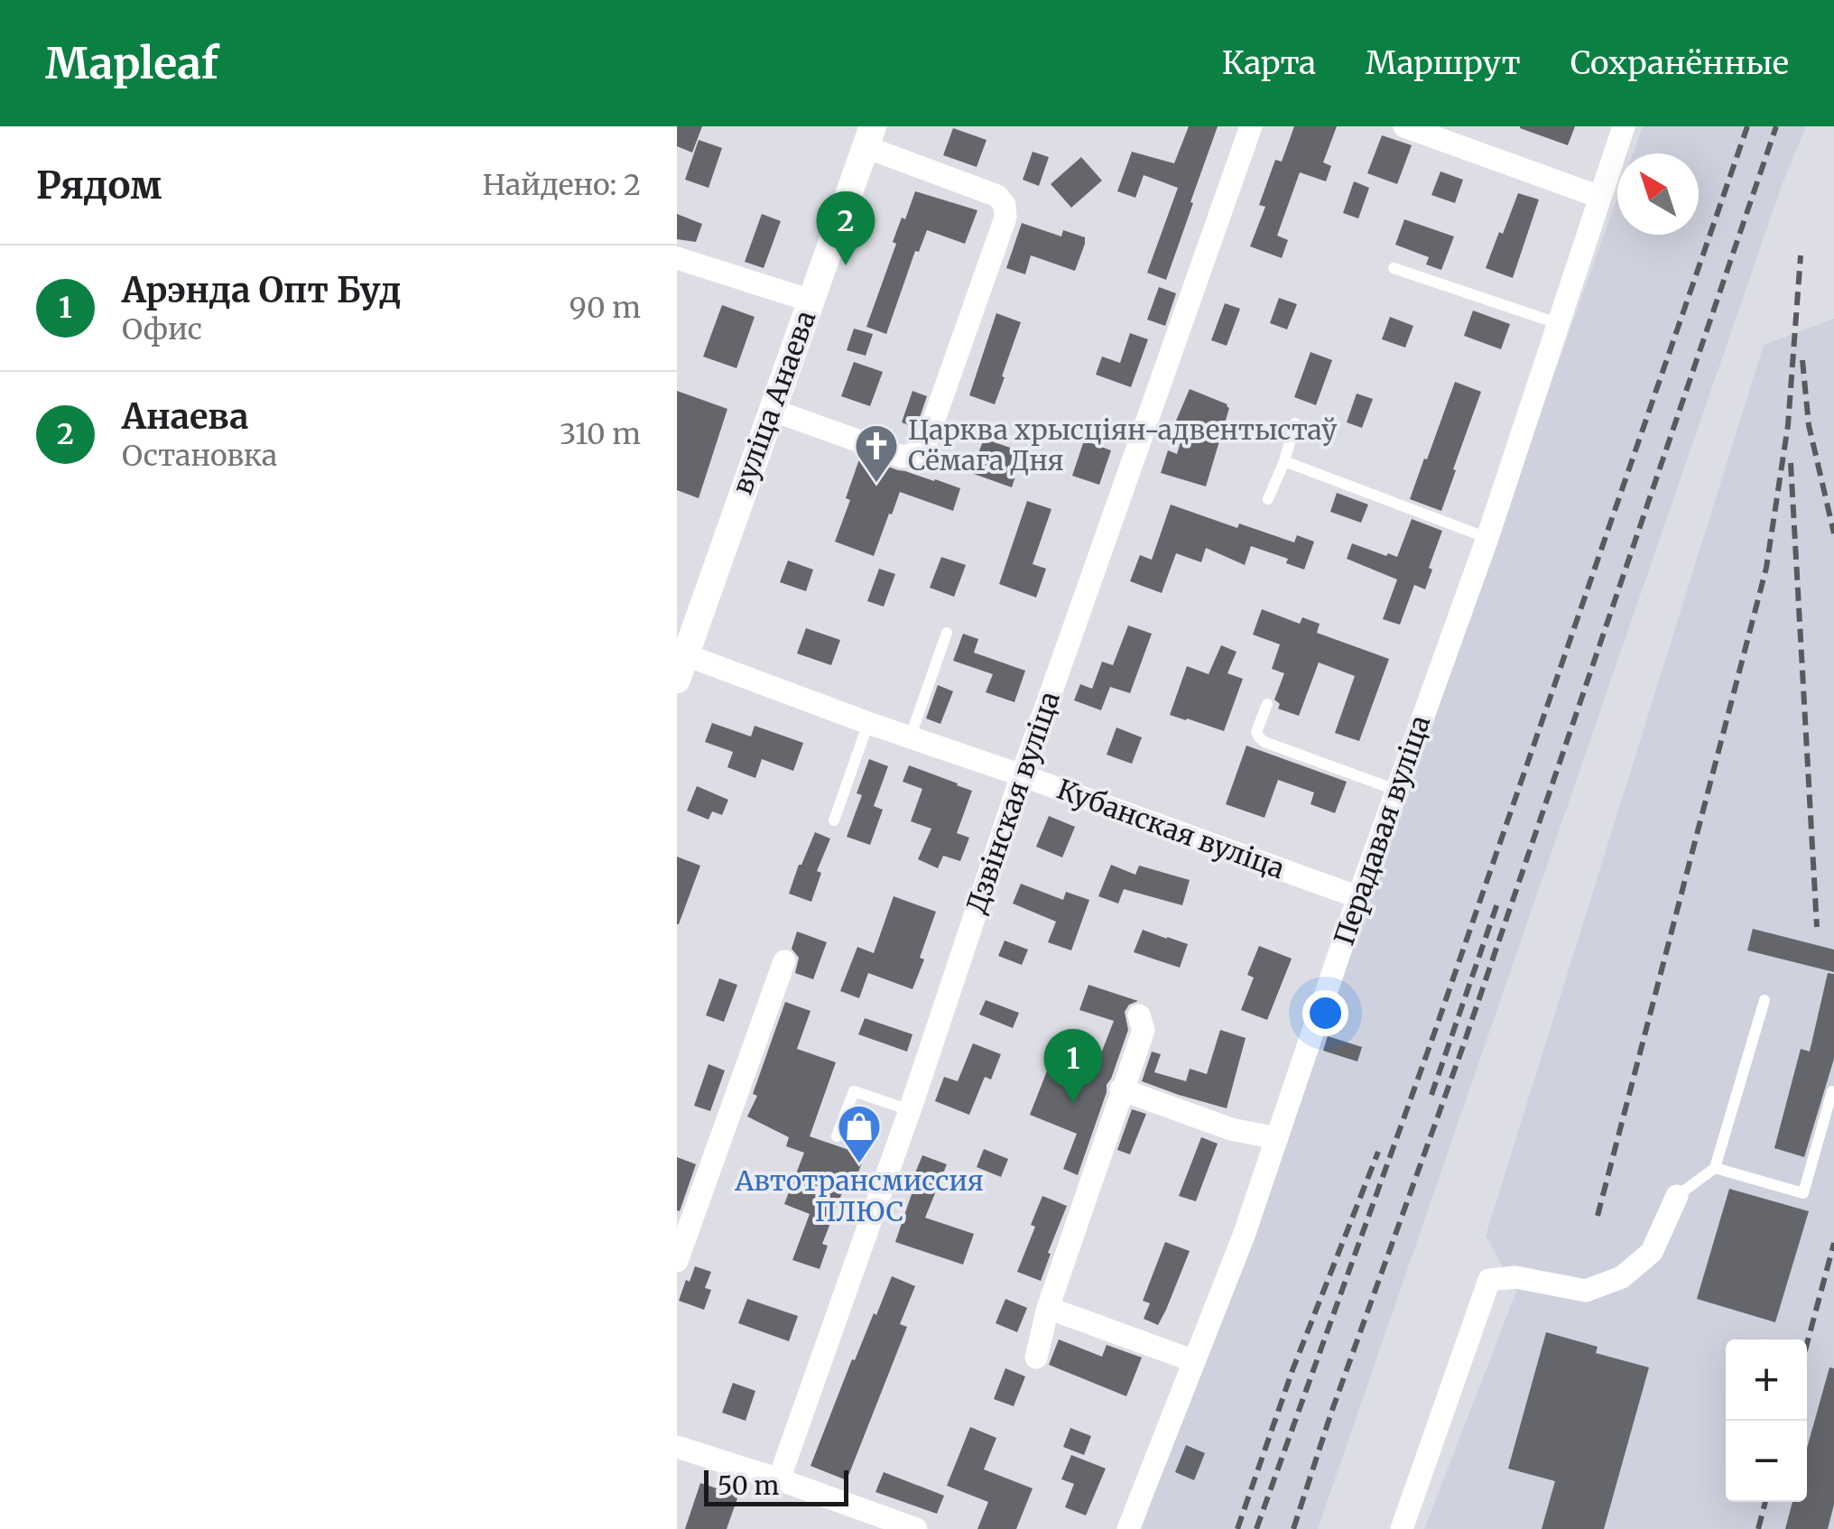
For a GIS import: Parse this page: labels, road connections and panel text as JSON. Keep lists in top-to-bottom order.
{
  "streets": {
    "street": [
      "вуліца Анаева",
      "Дзвінская вуліца",
      "Кубанская вуліца",
      "Перадавая вуліца"
    ]
  },
  "crossings": [
    ["вуліца Анаева", "Кубанская вуліца"],
    ["Дзвінская вуліца", "Кубанская вуліца"],
    ["Кубанская вуліца", "Перадавая вуліца"]
  ],
  "places": {
    "church": ["Царква хрысціян-адвентыстаў Сёмага Дня"],
    "shop": ["Автотрансмиссия ПЛЮС"]
  },
  "scale_bar": "50 m",
  "north": "top left",
  "page": {
    "header": "Mapleaf",
    "nav": ["Карта", "Маршрут", "Сохранённые"],
    "heading": ["Рядом", "Найдено: 2"],
    "pins": ["2", "1"],
    "list": [
      {
        "mark": "1",
        "name": "Арэнда Опт Буд",
        "note": "Офис",
        "value": "90 m"
      },
      {
        "mark": "2",
        "name": "Анаева",
        "note": "Остановка",
        "value": "310 m"
      }
    ],
    "map_buttons": ["+", "−"],
    "scale": "50 m"
  }
}
